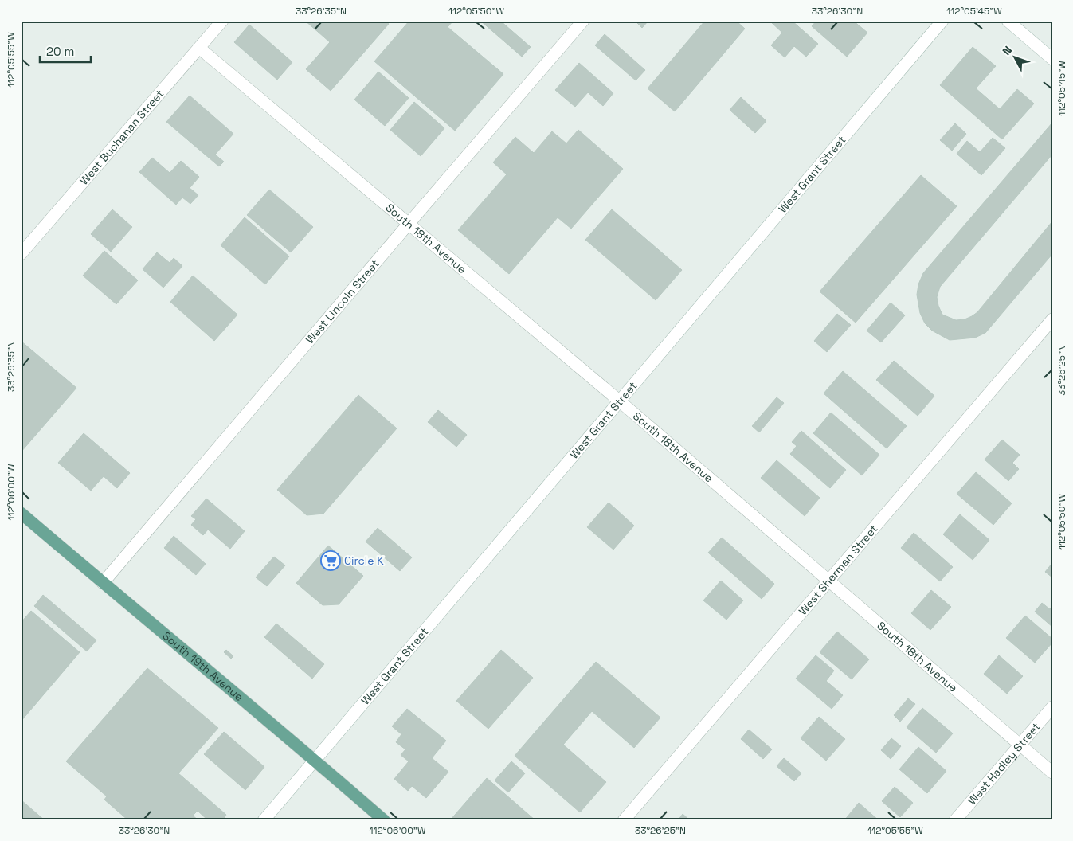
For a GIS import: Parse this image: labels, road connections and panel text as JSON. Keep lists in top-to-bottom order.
{
  "streets": {
    "main road": ["South 19th Avenue"],
    "street": [
      "West Buchanan Street",
      "West Grant Street",
      "South 18th Avenue",
      "West Lincoln Street",
      "West Sherman Street",
      "West Hadley Street"
    ]
  },
  "crossings": [
    ["West Buchanan Street", "South 18th Avenue"],
    ["West Grant Street", "South 18th Avenue"],
    ["West Grant Street", "South 19th Avenue"],
    ["South 18th Avenue", "West Lincoln Street"],
    ["South 18th Avenue", "West Sherman Street"],
    ["South 18th Avenue", "West Hadley Street"],
    ["West Lincoln Street", "South 19th Avenue"]
  ],
  "places": {
    "supermarket": ["Circle K"]
  },
  "scale_bar": "20 m",
  "north": "top left",
  "coordinates": [
    "33°26'35\"N",
    "112°05'50\"W",
    "33°26'30\"N",
    "112°05'45\"W",
    "112°05'55\"W",
    "33°26'25\"N",
    "112°06'00\"W"
  ]
}
